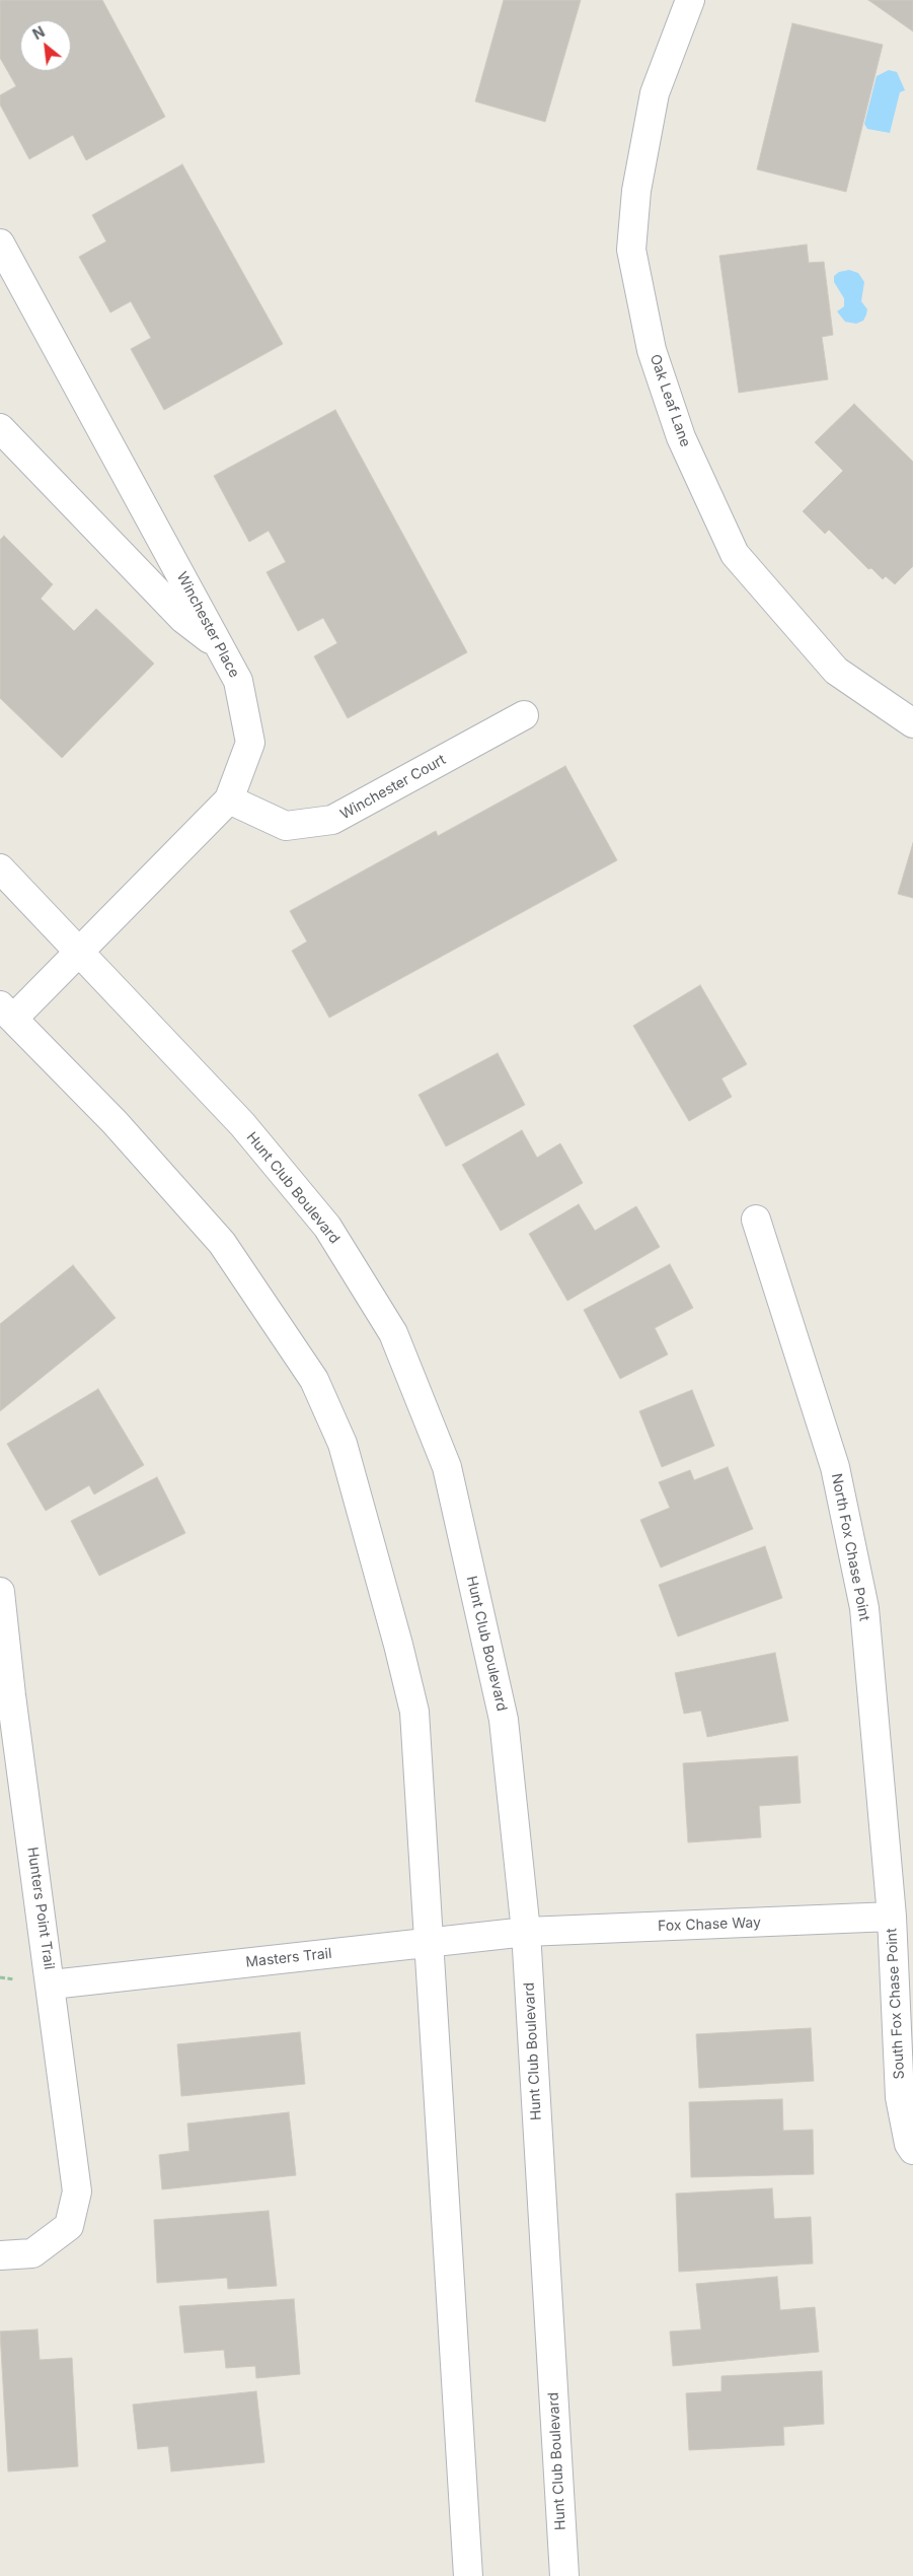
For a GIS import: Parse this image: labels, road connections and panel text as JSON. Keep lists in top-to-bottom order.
{
  "streets": {
    "street": [
      "Oak Leaf Lane",
      "Winchester Place",
      "Winchester Court",
      "Hunt Club Boulevard",
      "North Fox Chase Point",
      "Hunters Point Trail",
      "Fox Chase Way",
      "Masters Trail",
      "South Fox Chase Point"
    ]
  },
  "crossings": [
    ["Winchester Place", "Winchester Court"],
    ["Winchester Place", "Hunt Club Boulevard"],
    ["Hunt Club Boulevard", "Fox Chase Way"],
    ["Hunt Club Boulevard", "Masters Trail"],
    ["North Fox Chase Point", "Fox Chase Way"],
    ["North Fox Chase Point", "South Fox Chase Point"],
    ["Hunters Point Trail", "Masters Trail"],
    ["Fox Chase Way", "Masters Trail"],
    ["Fox Chase Way", "South Fox Chase Point"]
  ],
  "north": "top left"
}
